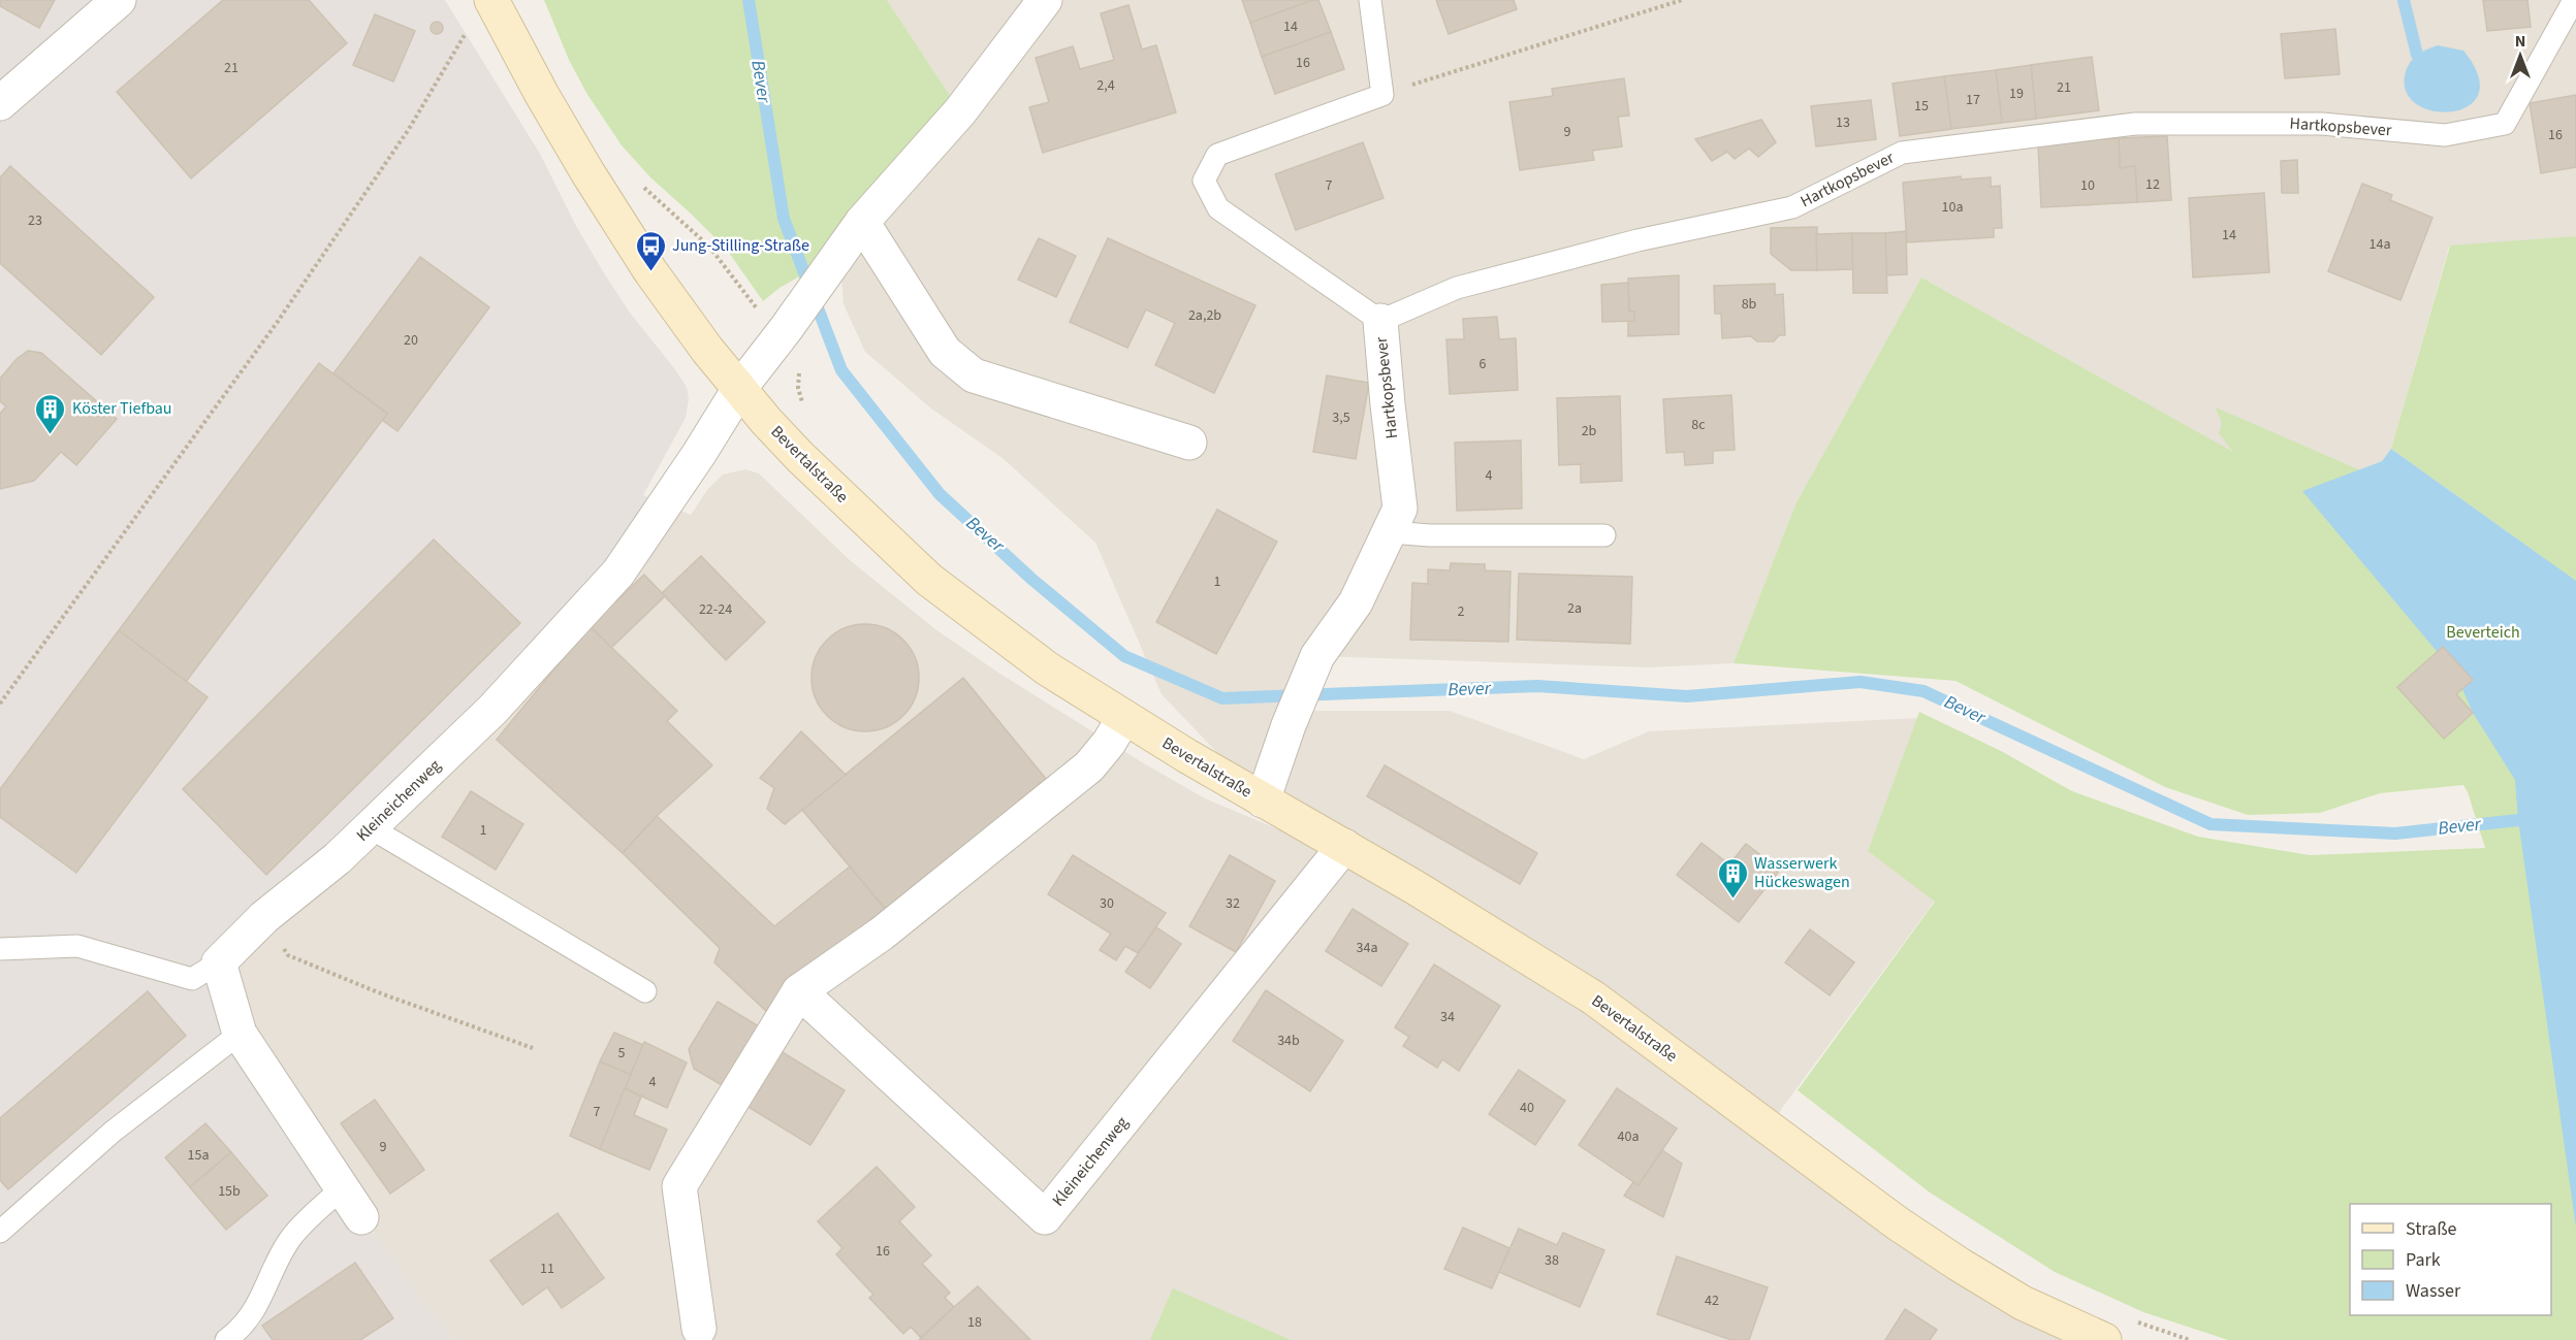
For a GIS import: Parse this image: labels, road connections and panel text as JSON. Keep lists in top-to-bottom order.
{
  "streets": {
    "street": ["Hartkopsbever", "Bevertalstraße", "Kleineichenweg"]
  },
  "crossings": [
    ["Hartkopsbever", "Bevertalstraße"],
    ["Bevertalstraße", "Kleineichenweg"]
  ],
  "water": ["Bever"],
  "parks": ["Beverteich"],
  "places": {
    "bus stop": ["Jung-Stilling-Straße"],
    "building": ["Köster Tiefbau", "Wasserwerk Hückeswagen"]
  },
  "house_numbers": [
    "14",
    "16",
    "21",
    "2,4",
    "21",
    "19",
    "17",
    "15",
    "13",
    "9",
    "16",
    "12",
    "7",
    "10",
    "10a",
    "23",
    "14",
    "14a",
    "8b",
    "2a,2b",
    "20",
    "6",
    "3,5",
    "8c",
    "2b",
    "4",
    "1",
    "2a",
    "22-24",
    "2",
    "1",
    "30",
    "32",
    "34a",
    "34",
    "34b",
    "5",
    "4",
    "40",
    "7",
    "40a",
    "9",
    "15a",
    "15b",
    "16",
    "38",
    "11",
    "42",
    "18"
  ],
  "legend": ["Straße", "Park", "Wasser"],
  "north": "top"
}
